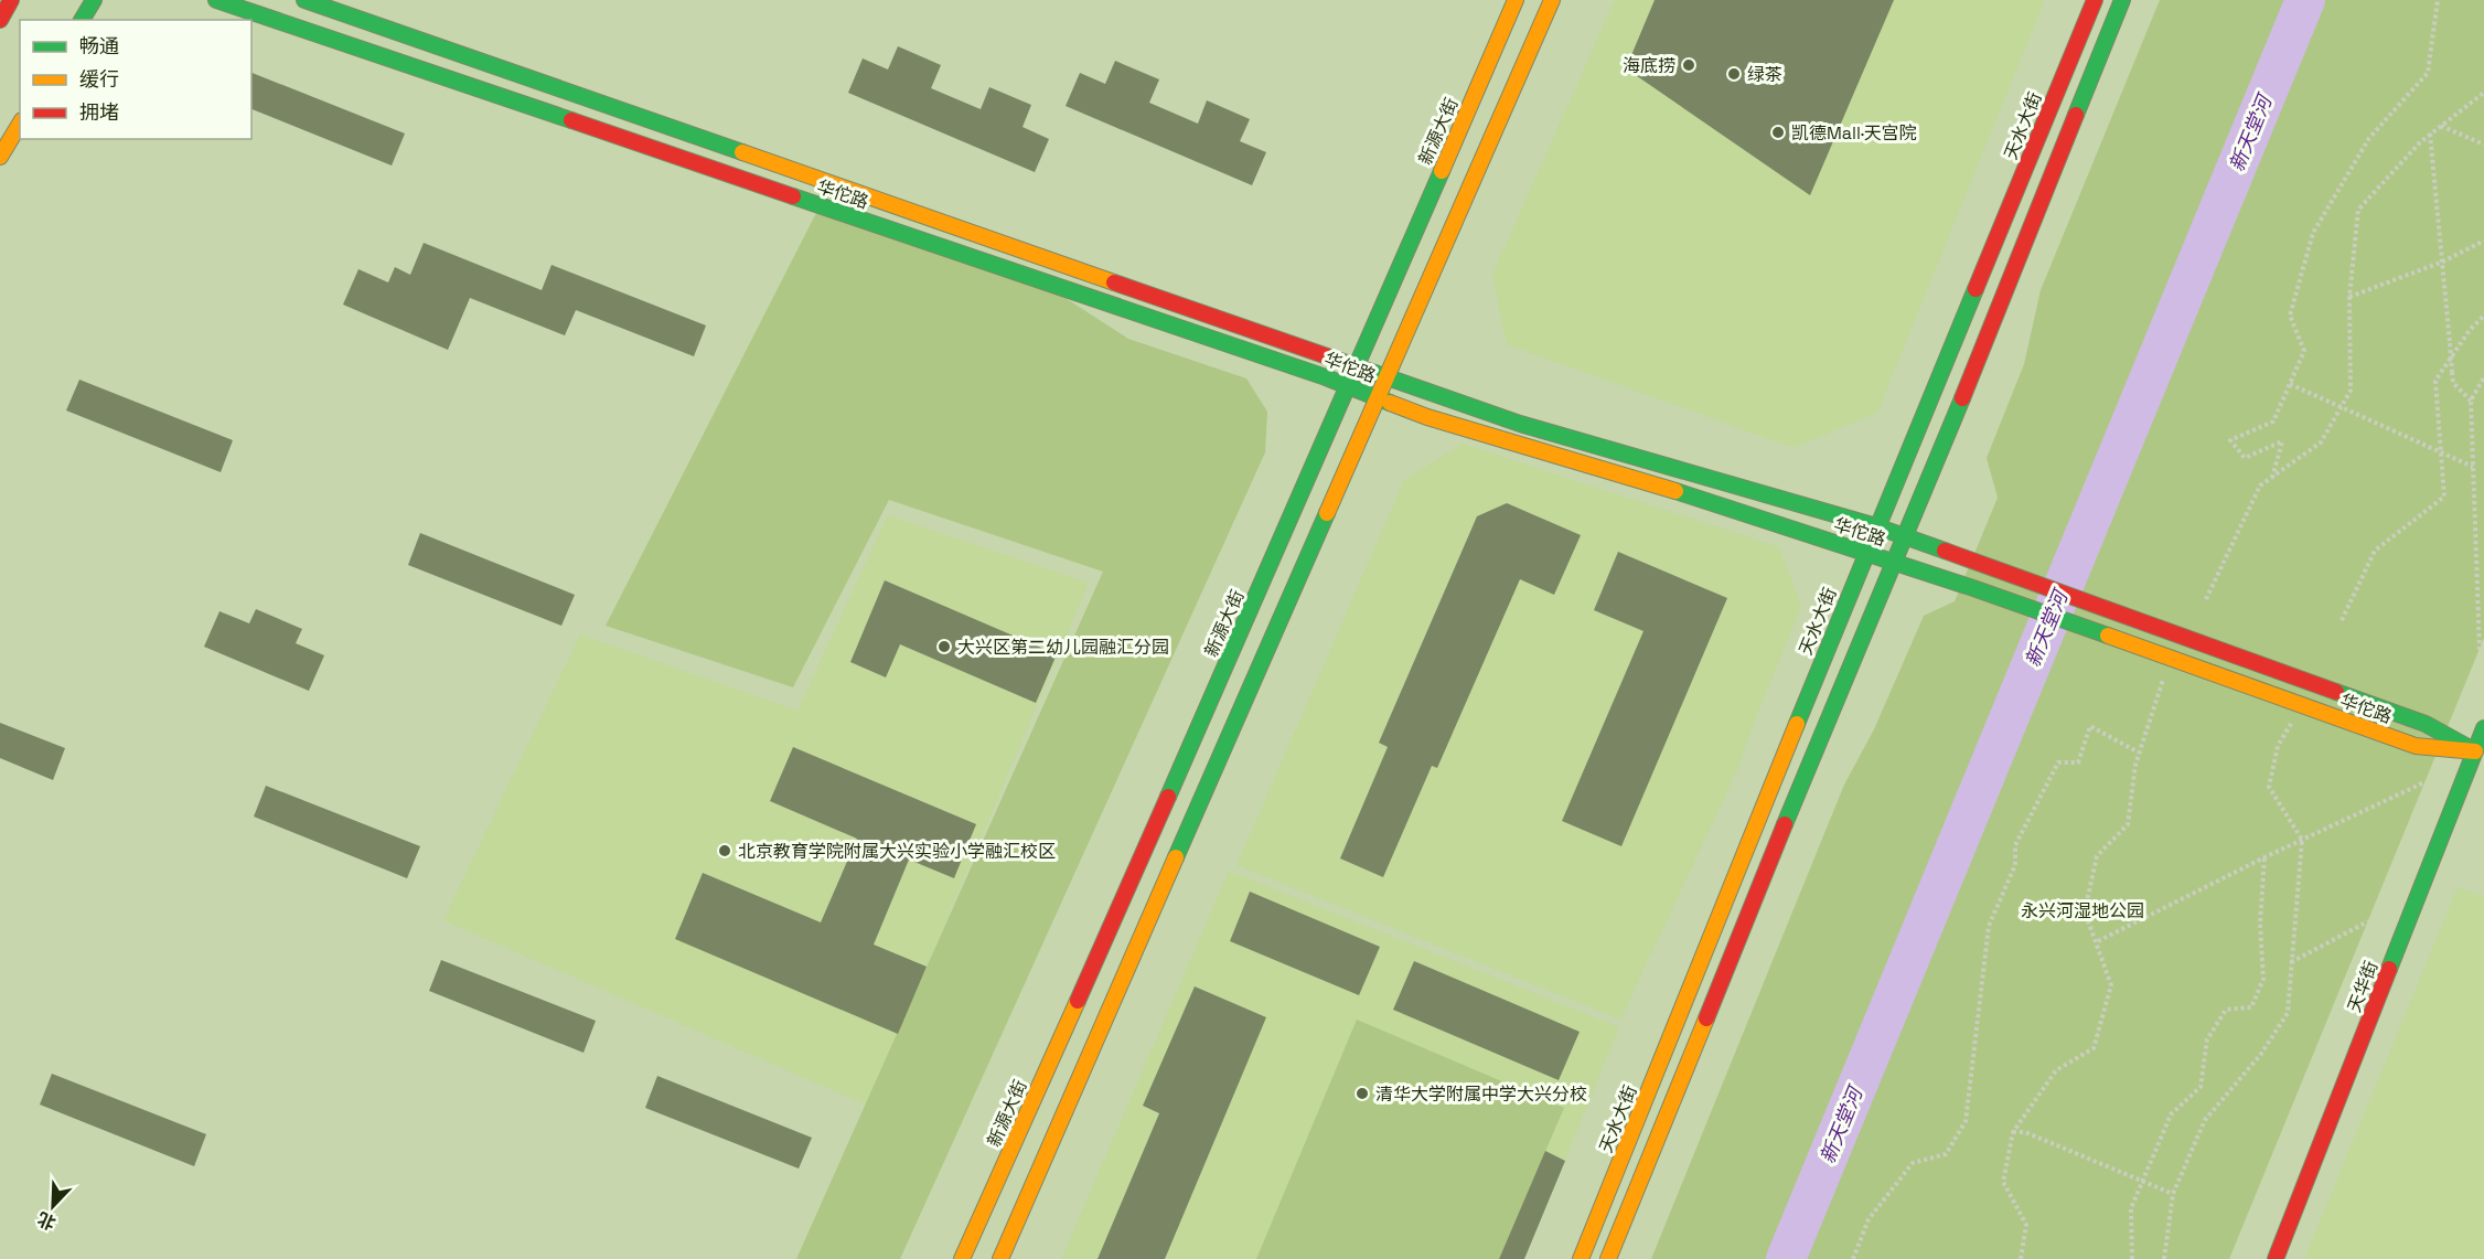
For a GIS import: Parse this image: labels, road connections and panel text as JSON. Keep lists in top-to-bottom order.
{
  "streets": {
    "main road": [
      "天水大街",
      "新源大街",
      "华佗路",
      "天华街"
    ]
  },
  "crossings": [
    ["天水大街", "华佗路"],
    ["新源大街", "华佗路"],
    ["华佗路", "天华街"]
  ],
  "water": ["新天堂河"],
  "parks": ["永兴河湿地公园"],
  "places": [
    "海底捞",
    "绿茶",
    "凯德Mall·天宫院",
    "大兴区第二幼儿园融汇分园",
    "北京教育学院附属大兴实验小学融汇校区",
    "清华大学附属中学大兴分校"
  ],
  "legend": ["畅通", "缓行", "拥堵"],
  "north": "bottom left"
}
